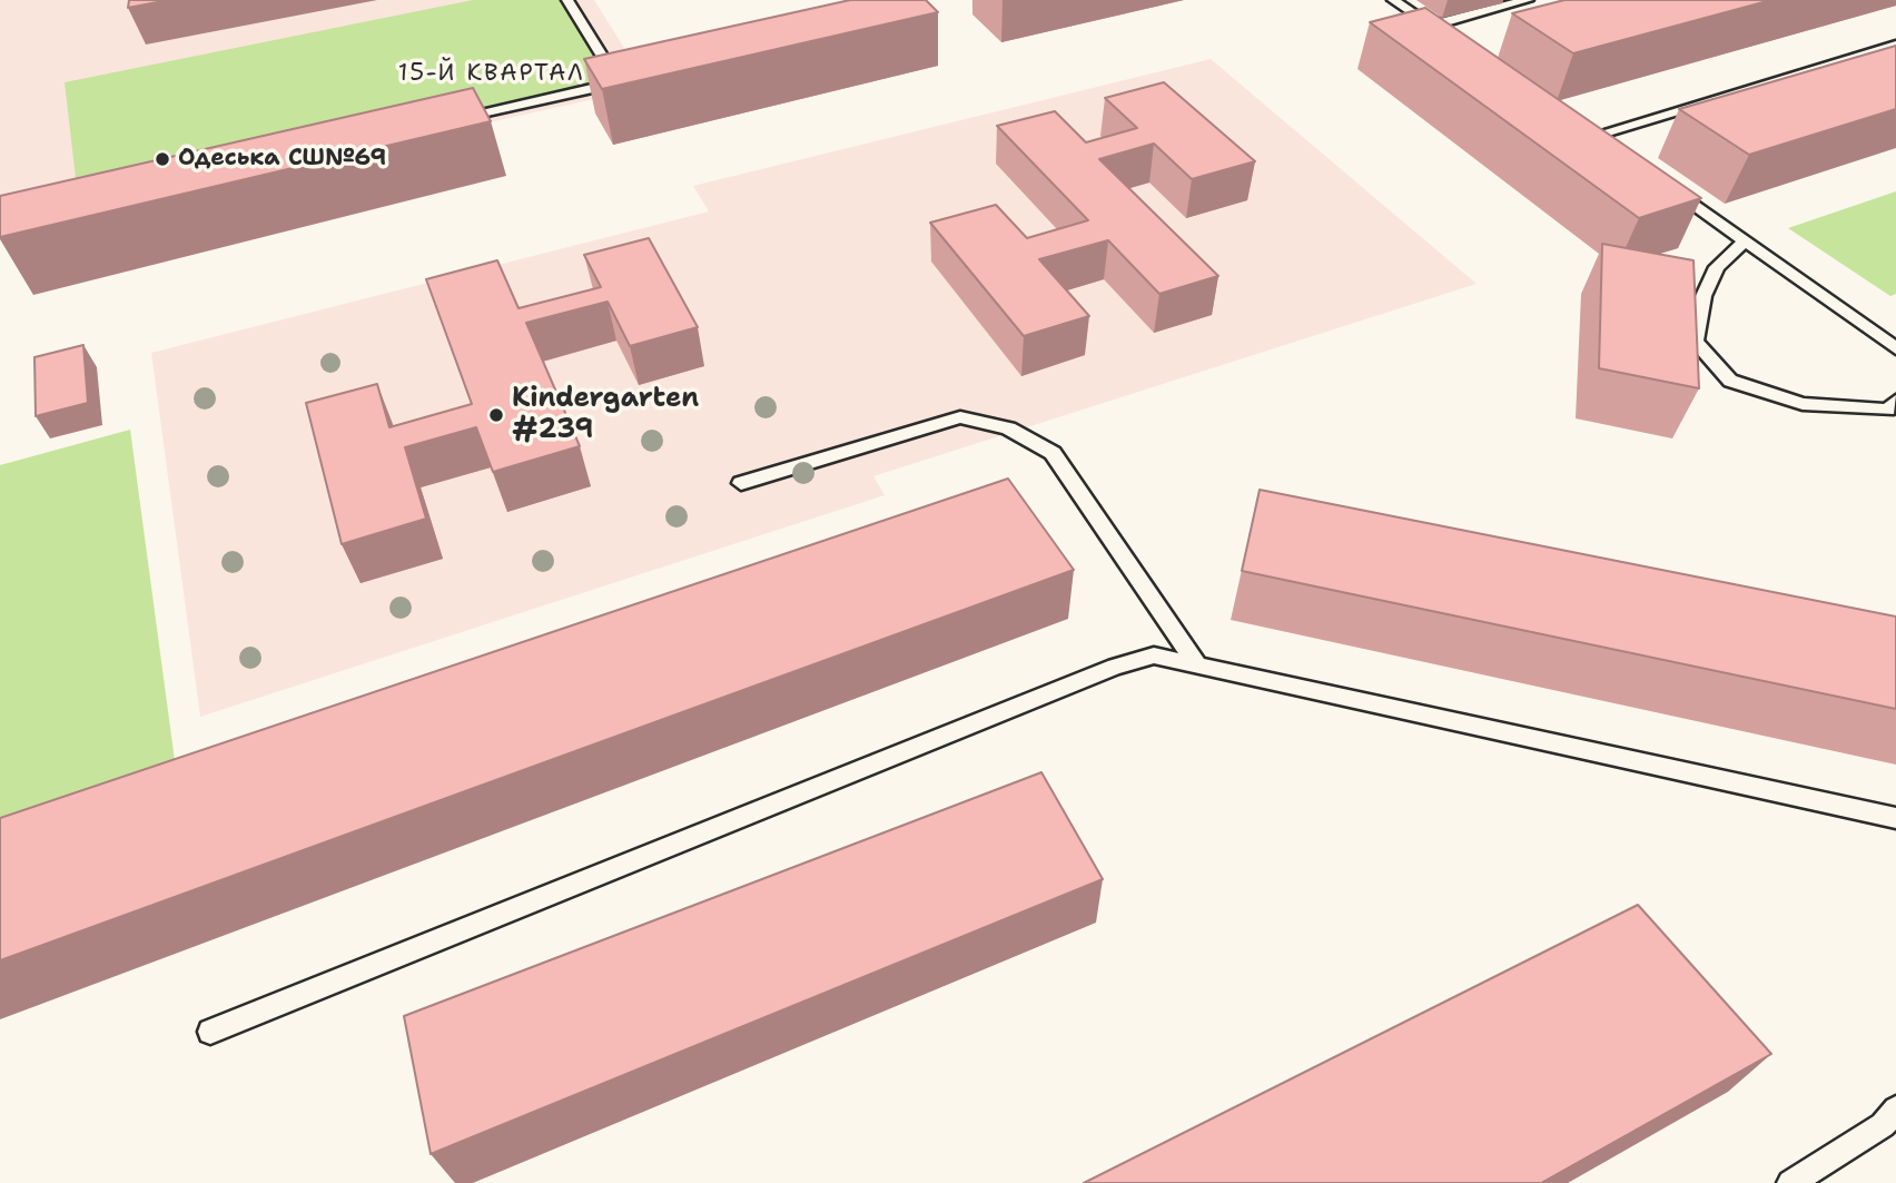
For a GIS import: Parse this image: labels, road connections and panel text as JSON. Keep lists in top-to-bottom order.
{
  "districts": ["15-Й КВАРТАЛ"],
  "places": ["Одеська СШ№69", "Kindergarten #239"]
}
